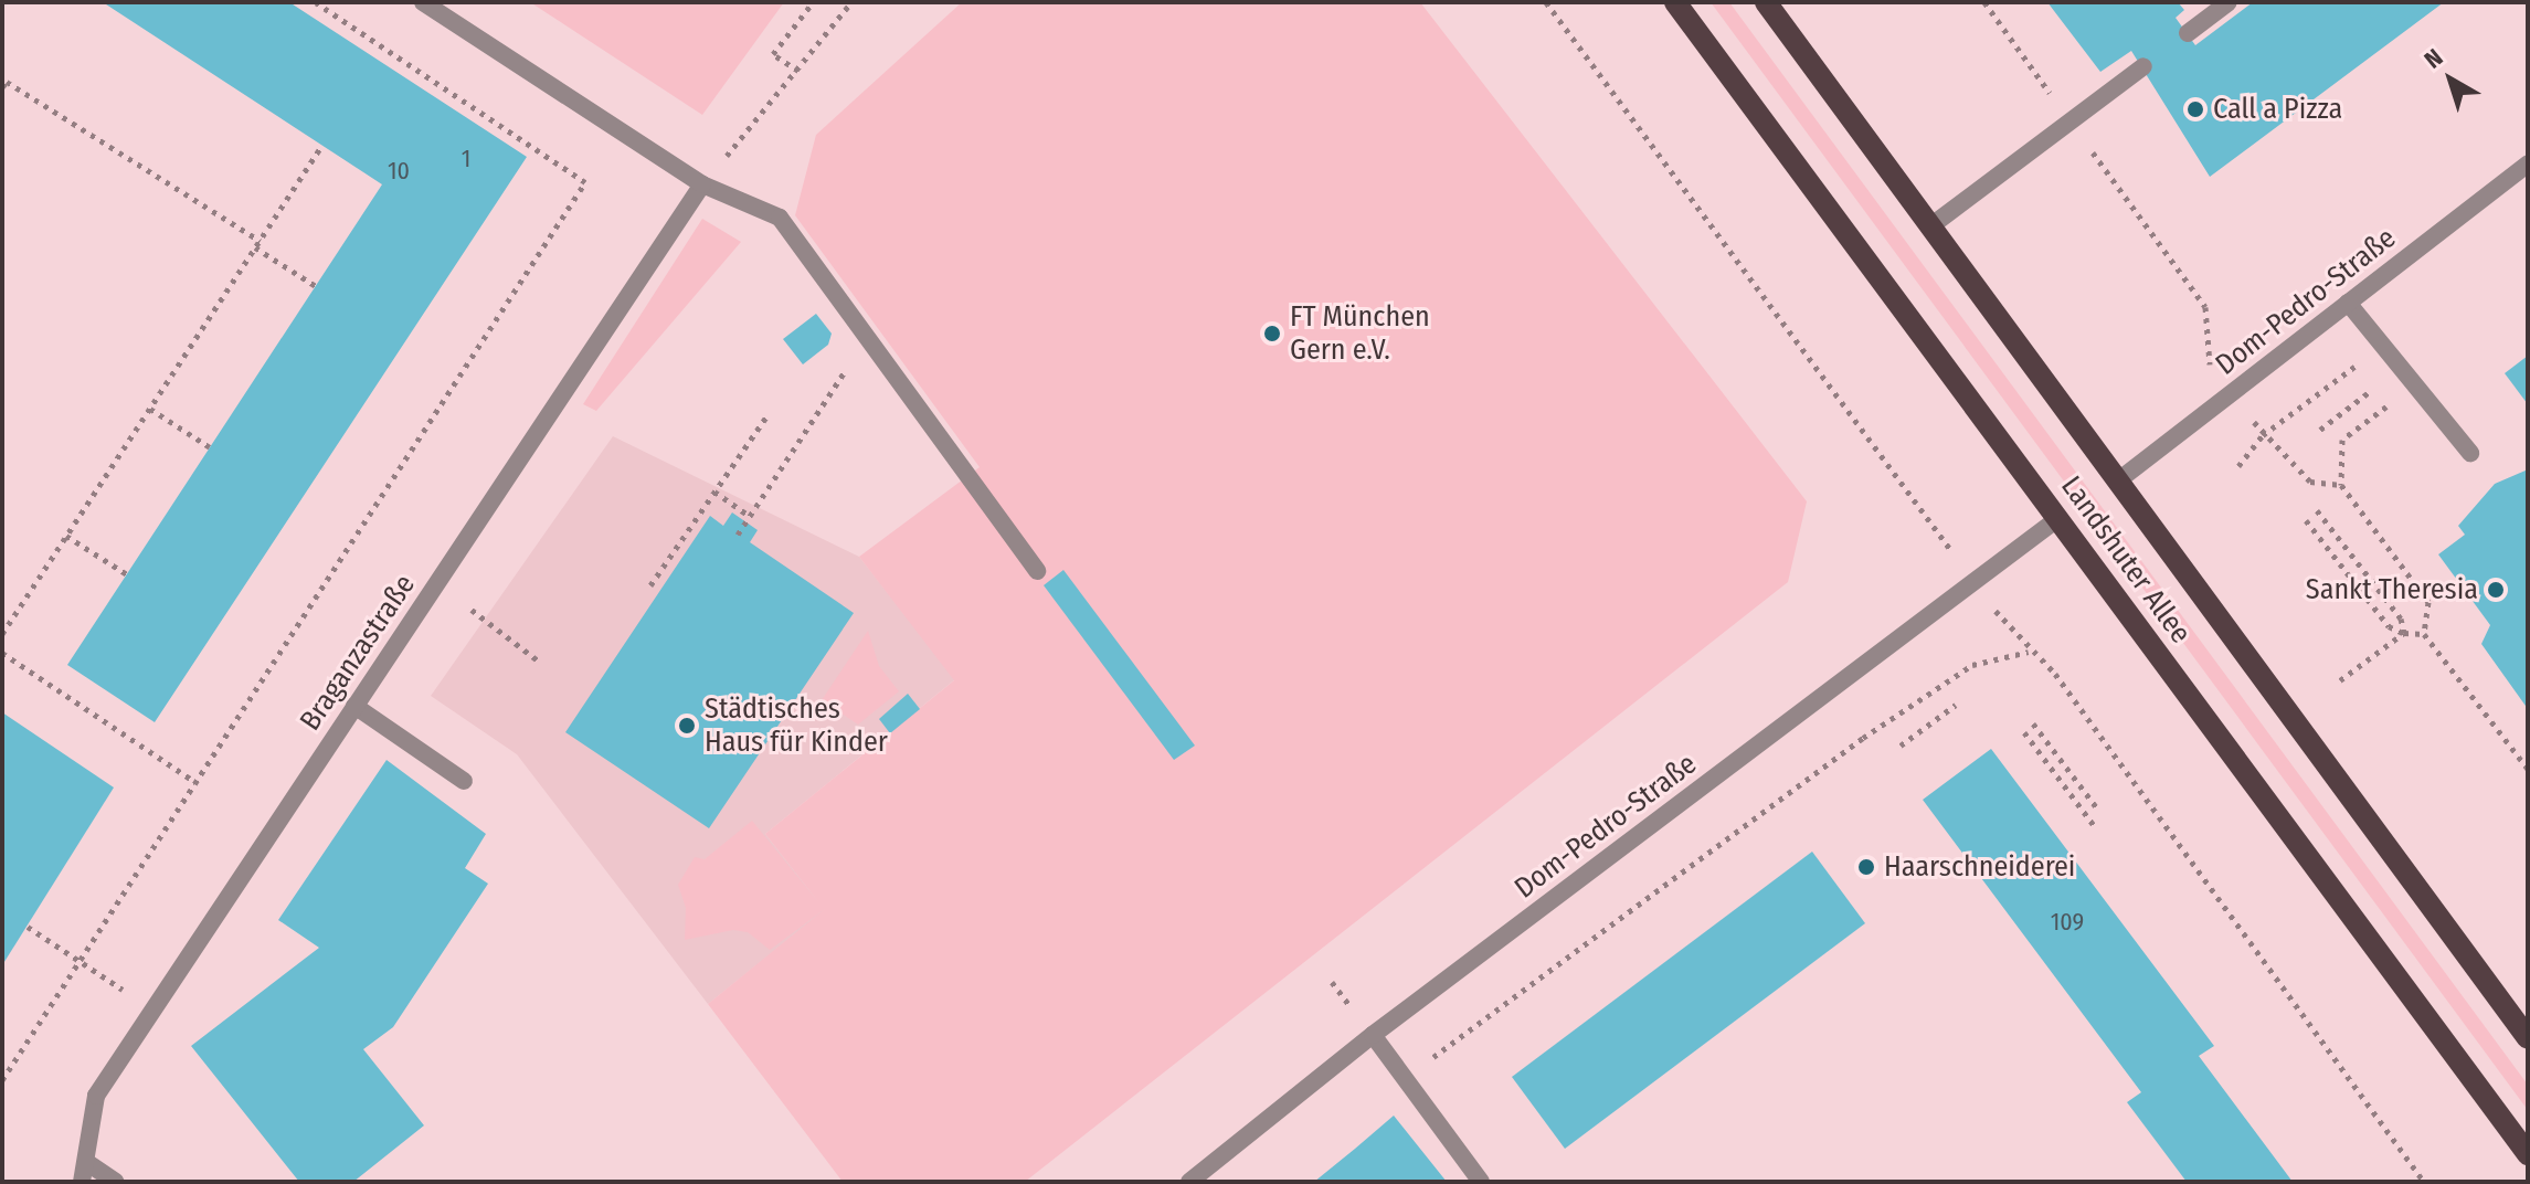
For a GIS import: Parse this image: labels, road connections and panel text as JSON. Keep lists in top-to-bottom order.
{
  "streets": {
    "main road": ["Landshuter Allee"],
    "street": ["Dom-Pedro-Straße", "Braganzastraße"]
  },
  "crossings": [
    ["Dom-Pedro-Straße", "Landshuter Allee"]
  ],
  "places": [
    "Call a Pizza",
    "FT München Gern e.V.",
    "Sankt Theresia",
    "Städtisches Haus für Kinder",
    "Haarschneiderei"
  ],
  "house_numbers": ["1", "10", "109"],
  "north": "top left"
}
